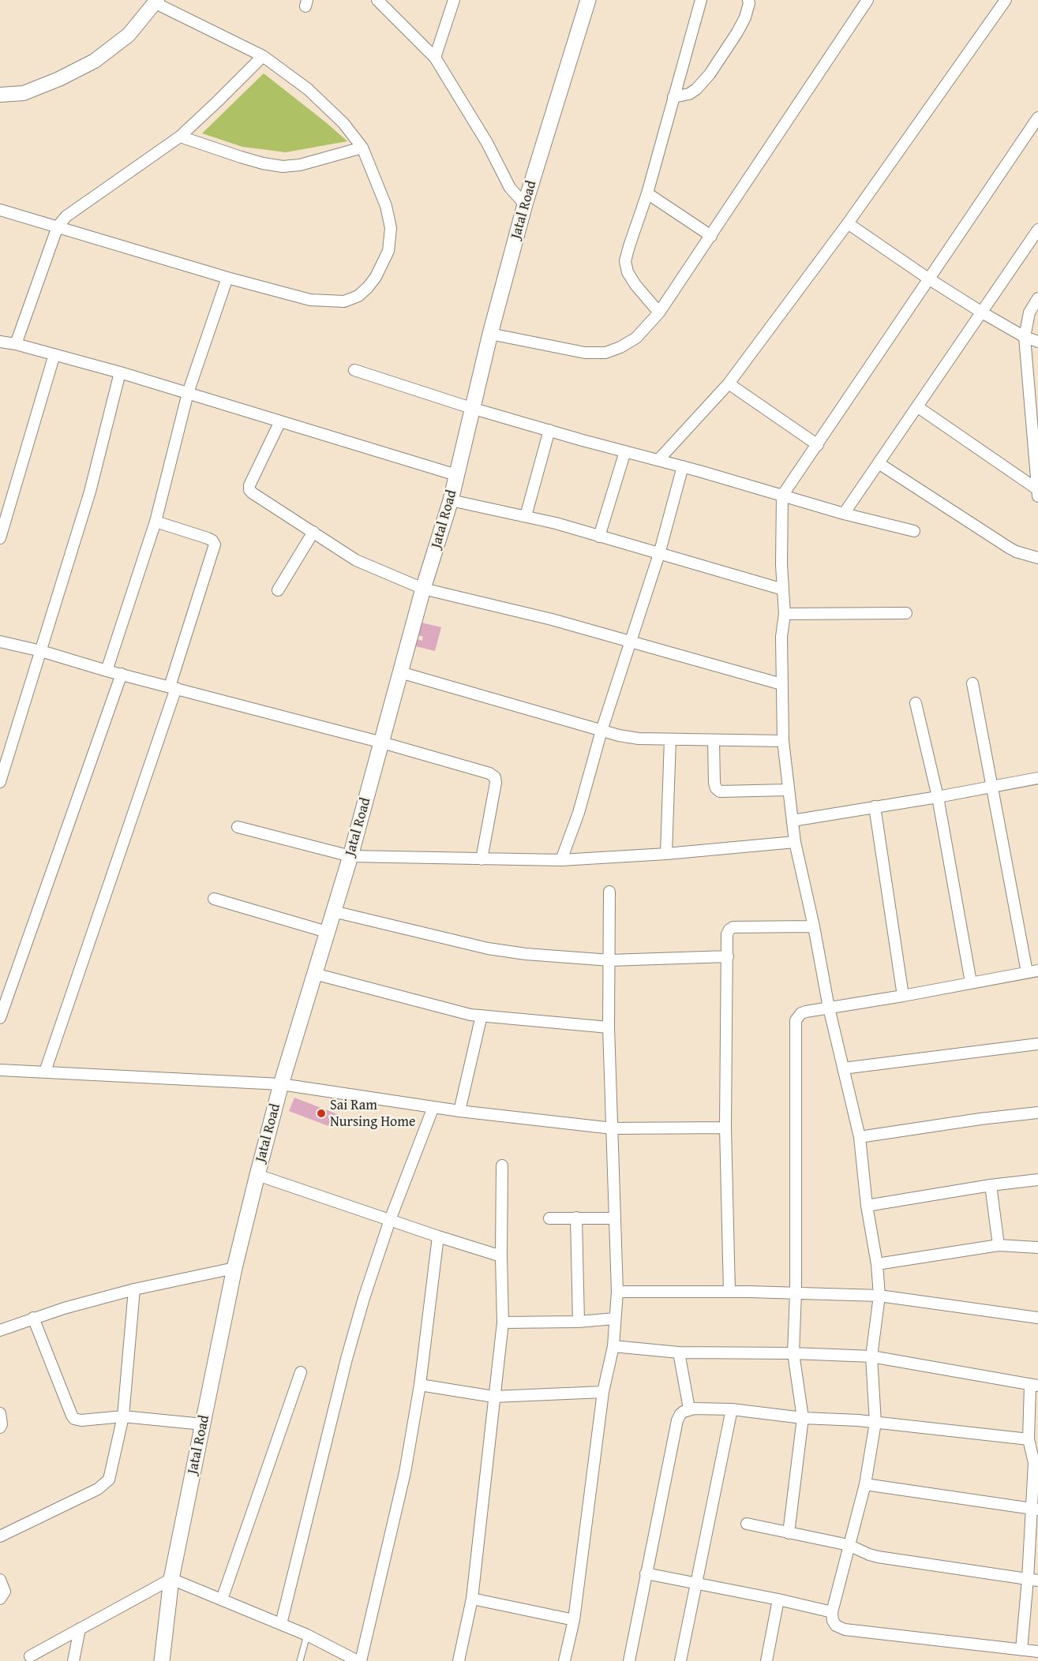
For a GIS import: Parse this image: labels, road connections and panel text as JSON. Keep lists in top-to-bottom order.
{
  "streets": {
    "main road": ["Jatal Road"]
  },
  "places": ["Sai Ram Nursing Home"]
}
